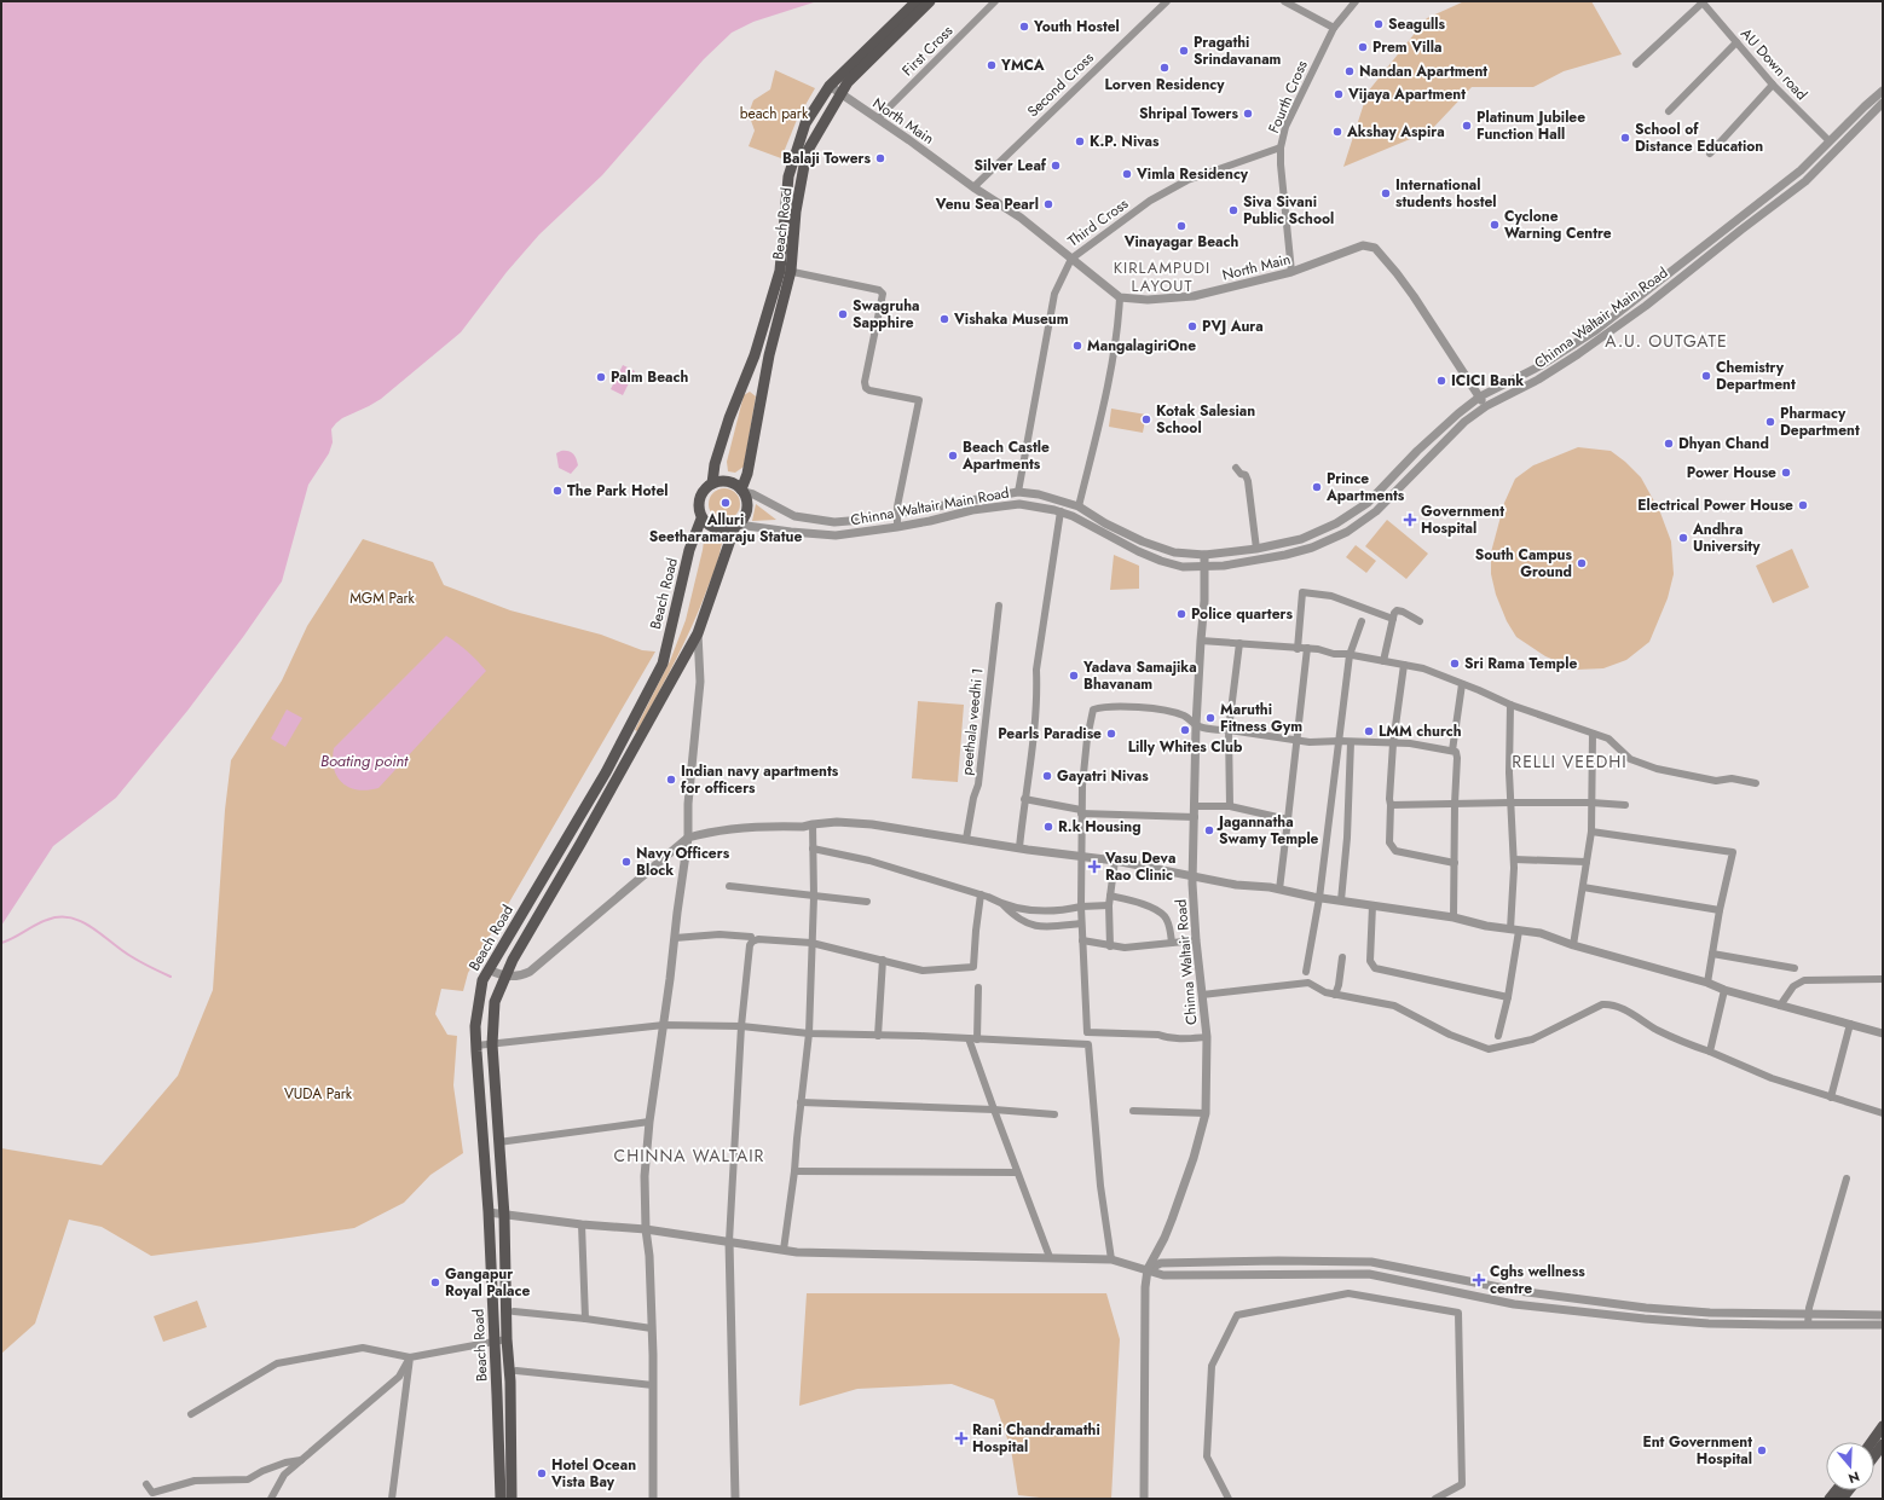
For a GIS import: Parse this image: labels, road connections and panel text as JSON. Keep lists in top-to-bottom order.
{
  "streets": {
    "main road": ["Beach Road"],
    "street": [
      "First Cross",
      "AU Down road",
      "Second Cross",
      "Fourth Cross",
      "North Main",
      "Third Cross",
      "Chinna Waltair Main Road",
      "peethala veedhi 1",
      "Chinna Waltair Road"
    ]
  },
  "crossings": [
    ["First Cross", "North Main"],
    ["AU Down road", "Chinna Waltair Main Road"],
    ["Second Cross", "North Main"],
    ["Fourth Cross", "North Main"],
    ["Fourth Cross", "Third Cross"],
    ["North Main", "Third Cross"],
    ["North Main", "Beach Road"],
    ["North Main", "Chinna Waltair Main Road"],
    ["Third Cross", "Chinna Waltair Main Road"],
    ["Beach Road", "Chinna Waltair Main Road"],
    ["Chinna Waltair Main Road", "Chinna Waltair Road"]
  ],
  "districts": [
    "KIRLAMPUDI LAYOUT",
    "A.U. OUTGATE",
    "RELLI VEEDHI",
    "CHINNA WALTAIR"
  ],
  "water": ["Boating point"],
  "parks": ["beach park", "MGM Park", "VUDA Park"],
  "places": {
    "other": [
      "Seagulls",
      "Youth Hostel",
      "Prem Villa",
      "Pragathi Srindavanam",
      "YMCA",
      "Lorven Residency",
      "Nandan Apartment",
      "Vijaya Apartment",
      "Shripal Towers",
      "Platinum Jubilee Function Hall",
      "Akshay Aspira",
      "School of Distance Education",
      "K.P. Nivas",
      "Balaji Towers",
      "Silver Leaf",
      "Vimla Residency",
      "International students hostel",
      "Venu Sea Pearl",
      "Siva Sivani Public School",
      "Cyclone Warning Centre",
      "Vinayagar Beach",
      "Swagruha Sapphire",
      "Vishaka Museum",
      "PVJ Aura",
      "MangalagiriOne",
      "Chemistry Department",
      "Palm Beach",
      "ICICI Bank",
      "Kotak Salesian School",
      "Pharmacy Department",
      "Dhyan Chand",
      "Beach Castle Apartments",
      "Power House",
      "Prince Apartments",
      "The Park Hotel",
      "Alluri Seetharamaraju Statue",
      "Electrical Power House",
      "Andhra University",
      "South Campus Ground",
      "Police quarters",
      "Sri Rama Temple",
      "Yadava Samajika Bhavanam",
      "Maruthi Fitness Gym",
      "Lilly Whites Club",
      "LMM church",
      "Pearls Paradise",
      "Gayatri Nivas",
      "Indian navy apartments for officers",
      "R.k Housing",
      "Jagannatha Swamy Temple",
      "Navy Officers Block",
      "Gangapur Royal Palace",
      "Ent Government Hospital",
      "Hotel Ocean Vista Bay"
    ],
    "health": [
      "Government Hospital",
      "Vasu Deva Rao Clinic",
      "Cghs wellness centre",
      "Rani Chandramathi Hospital"
    ]
  },
  "north": "bottom"
}
